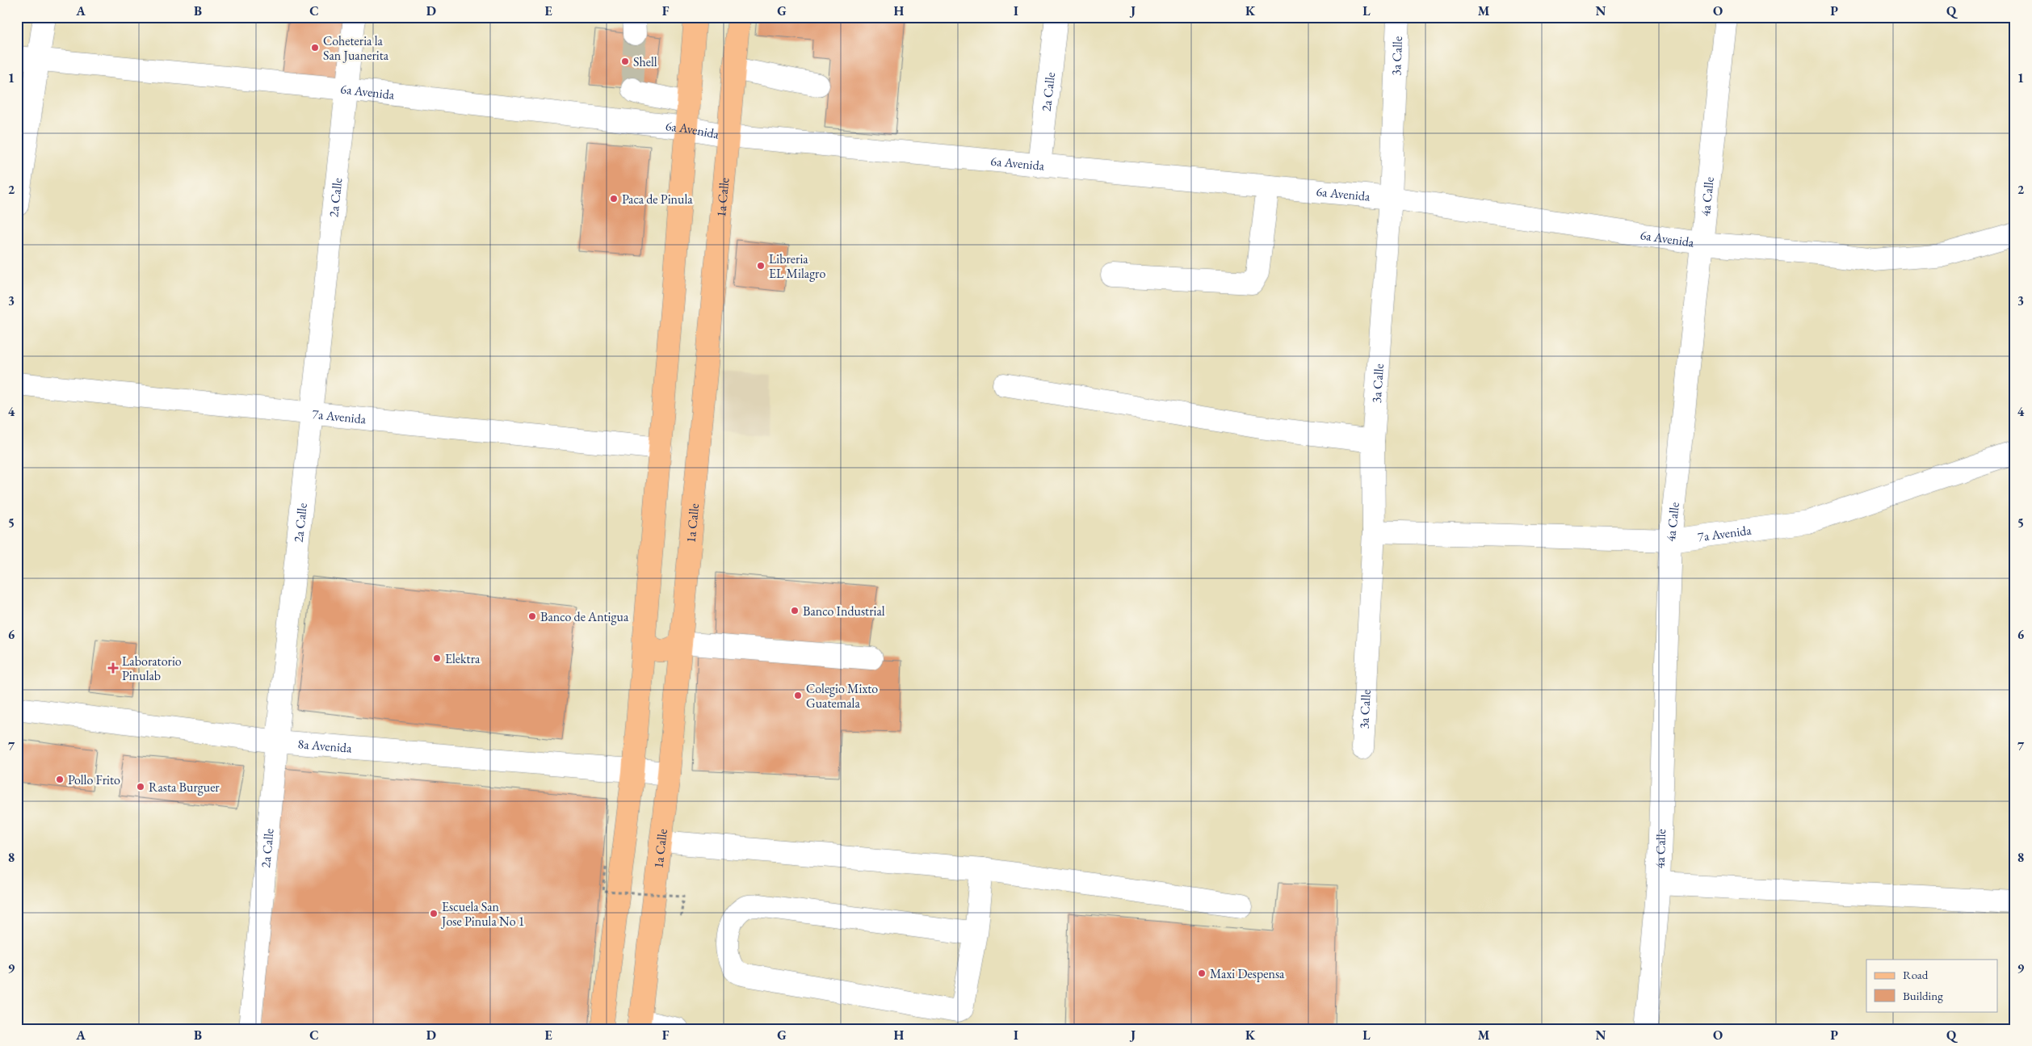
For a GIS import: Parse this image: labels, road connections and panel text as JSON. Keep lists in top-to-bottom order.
{
  "streets": {
    "main road": ["1a Calle"],
    "street": [
      "3a Calle",
      "6a Avenida",
      "2a Calle",
      "4a Calle",
      "7a Avenida",
      "8a Avenida"
    ]
  },
  "crossings": [
    ["3a Calle", "6a Avenida"],
    ["3a Calle", "7a Avenida"],
    ["6a Avenida", "2a Calle"],
    ["6a Avenida", "4a Calle"],
    ["6a Avenida", "1a Calle"],
    ["2a Calle", "7a Avenida"],
    ["2a Calle", "8a Avenida"],
    ["4a Calle", "7a Avenida"],
    ["1a Calle", "8a Avenida"]
  ],
  "places": {
    "other": [
      "Coheteria la San Juanerita",
      "Shell",
      "Paca de Pinula",
      "Libreria EL Milagro",
      "Banco Industrial",
      "Banco de Antigua",
      "Elektra",
      "Colegio Mixto Guatemala",
      "Pollo Frito",
      "Rasta Burguer",
      "Escuela San Jose Pinula No 1",
      "Maxi Despensa"
    ],
    "health": ["Laboratorio Pinulab"]
  },
  "legend": ["Road", "Building"],
  "grid": {
    "columns": [
      "A",
      "B",
      "C",
      "D",
      "E",
      "F",
      "G",
      "H",
      "I",
      "J",
      "K",
      "L",
      "M",
      "N",
      "O",
      "P",
      "Q"
    ],
    "rows": [
      "1",
      "2",
      "3",
      "4",
      "5",
      "6",
      "7",
      "8",
      "9"
    ]
  }
}
